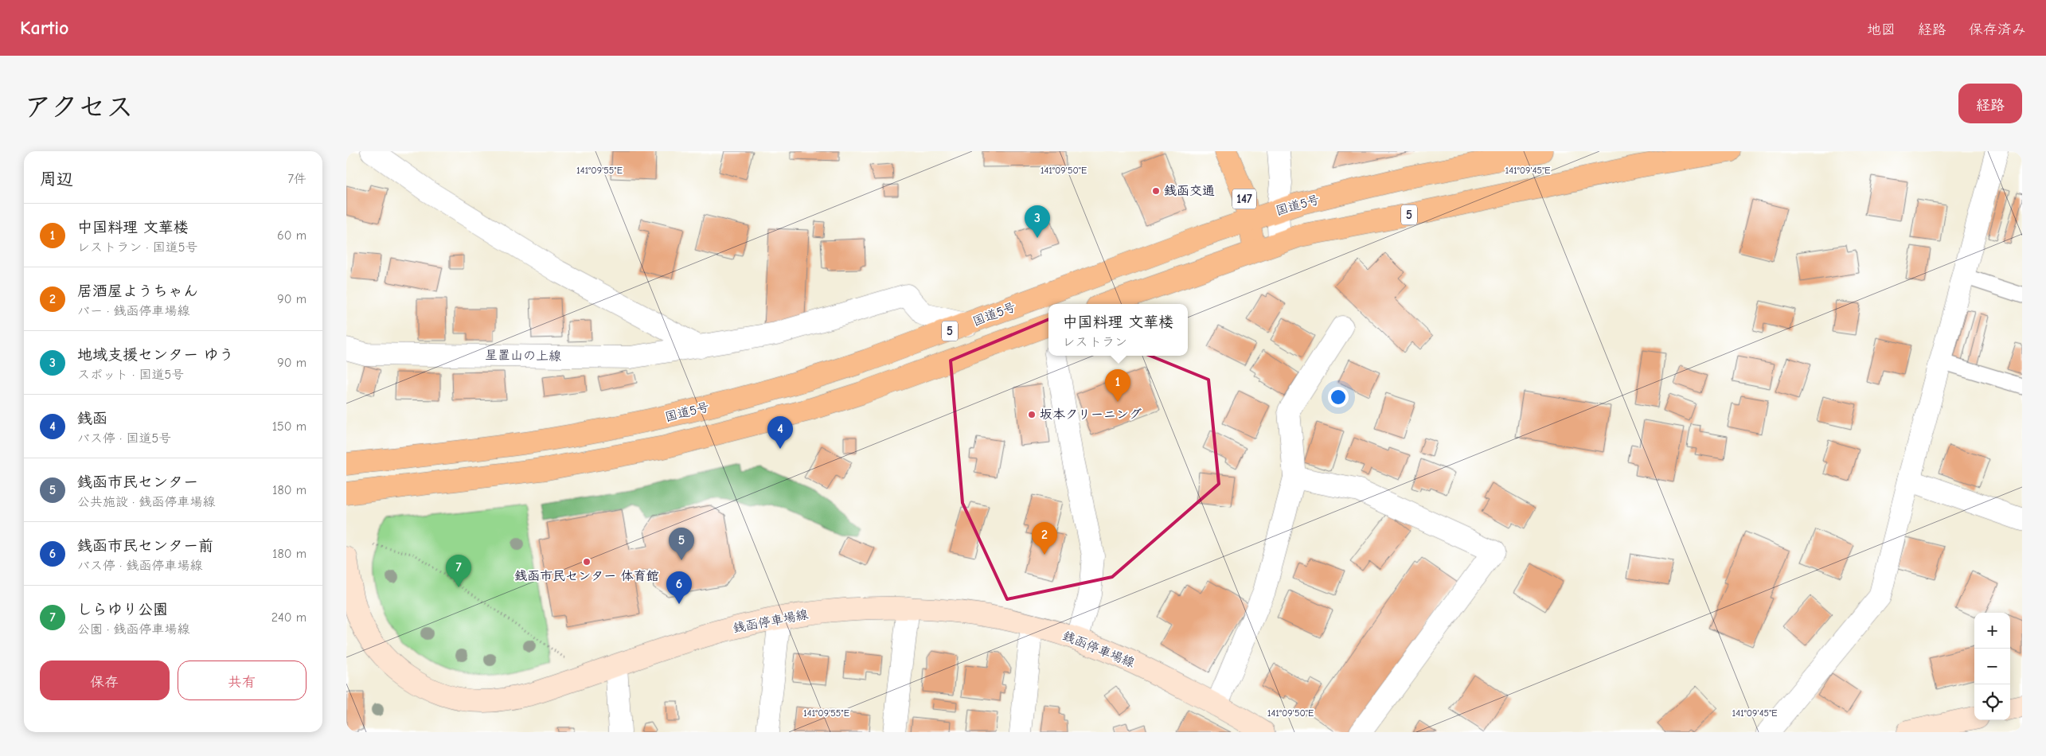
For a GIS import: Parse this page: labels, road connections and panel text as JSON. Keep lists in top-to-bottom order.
{
  "streets": {
    "main road": [
      "147",
      "国道5号",
      "5",
      "銭函停車場線"
    ],
    "street": ["星置山の上線"]
  },
  "crossings": [
    ["147", "国道5号"],
    ["147", "5"],
    ["国道5号", "星置山の上線"]
  ],
  "places": ["銭函交通", "坂本クリーニング", "銭函市民センター 体育館"],
  "page": {
    "header": "Kartio",
    "nav": ["地図", "経路", "保存済み"],
    "title": "アクセス",
    "buttons": [
      "経路",
      ["保存", "共有"]
    ],
    "heading": ["周辺", "7件"],
    "list": [
      {
        "mark": "1",
        "name": "中国料理 文華楼",
        "note": "レストラン · 国道5号",
        "value": "60 m"
      },
      {
        "mark": "2",
        "name": "居酒屋ようちゃん",
        "note": "バー · 銭函停車場線",
        "value": "90 m"
      },
      {
        "mark": "3",
        "name": "地域支援センター ゆう",
        "note": "スポット · 国道5号",
        "value": "90 m"
      },
      {
        "mark": "4",
        "name": "銭函",
        "note": "バス停 · 国道5号",
        "value": "150 m"
      },
      {
        "mark": "5",
        "name": "銭函市民センター",
        "note": "公共施設 · 銭函停車場線",
        "value": "180 m"
      },
      {
        "mark": "6",
        "name": "銭函市民センター前",
        "note": "バス停 · 銭函停車場線",
        "value": "180 m"
      },
      {
        "mark": "7",
        "name": "しらゆり公園",
        "note": "公園 · 銭函停車場線",
        "value": "240 m"
      }
    ],
    "pins": [
      "3",
      "1",
      "4",
      "2",
      "5",
      "7",
      "6"
    ],
    "popup": ["中国料理 文華楼", "レストラン"],
    "map_buttons": ["+", "−"]
  },
  "coordinates": ["141°09'55\"E", "141°09'50\"E", "141°09'45\"E"]
}
